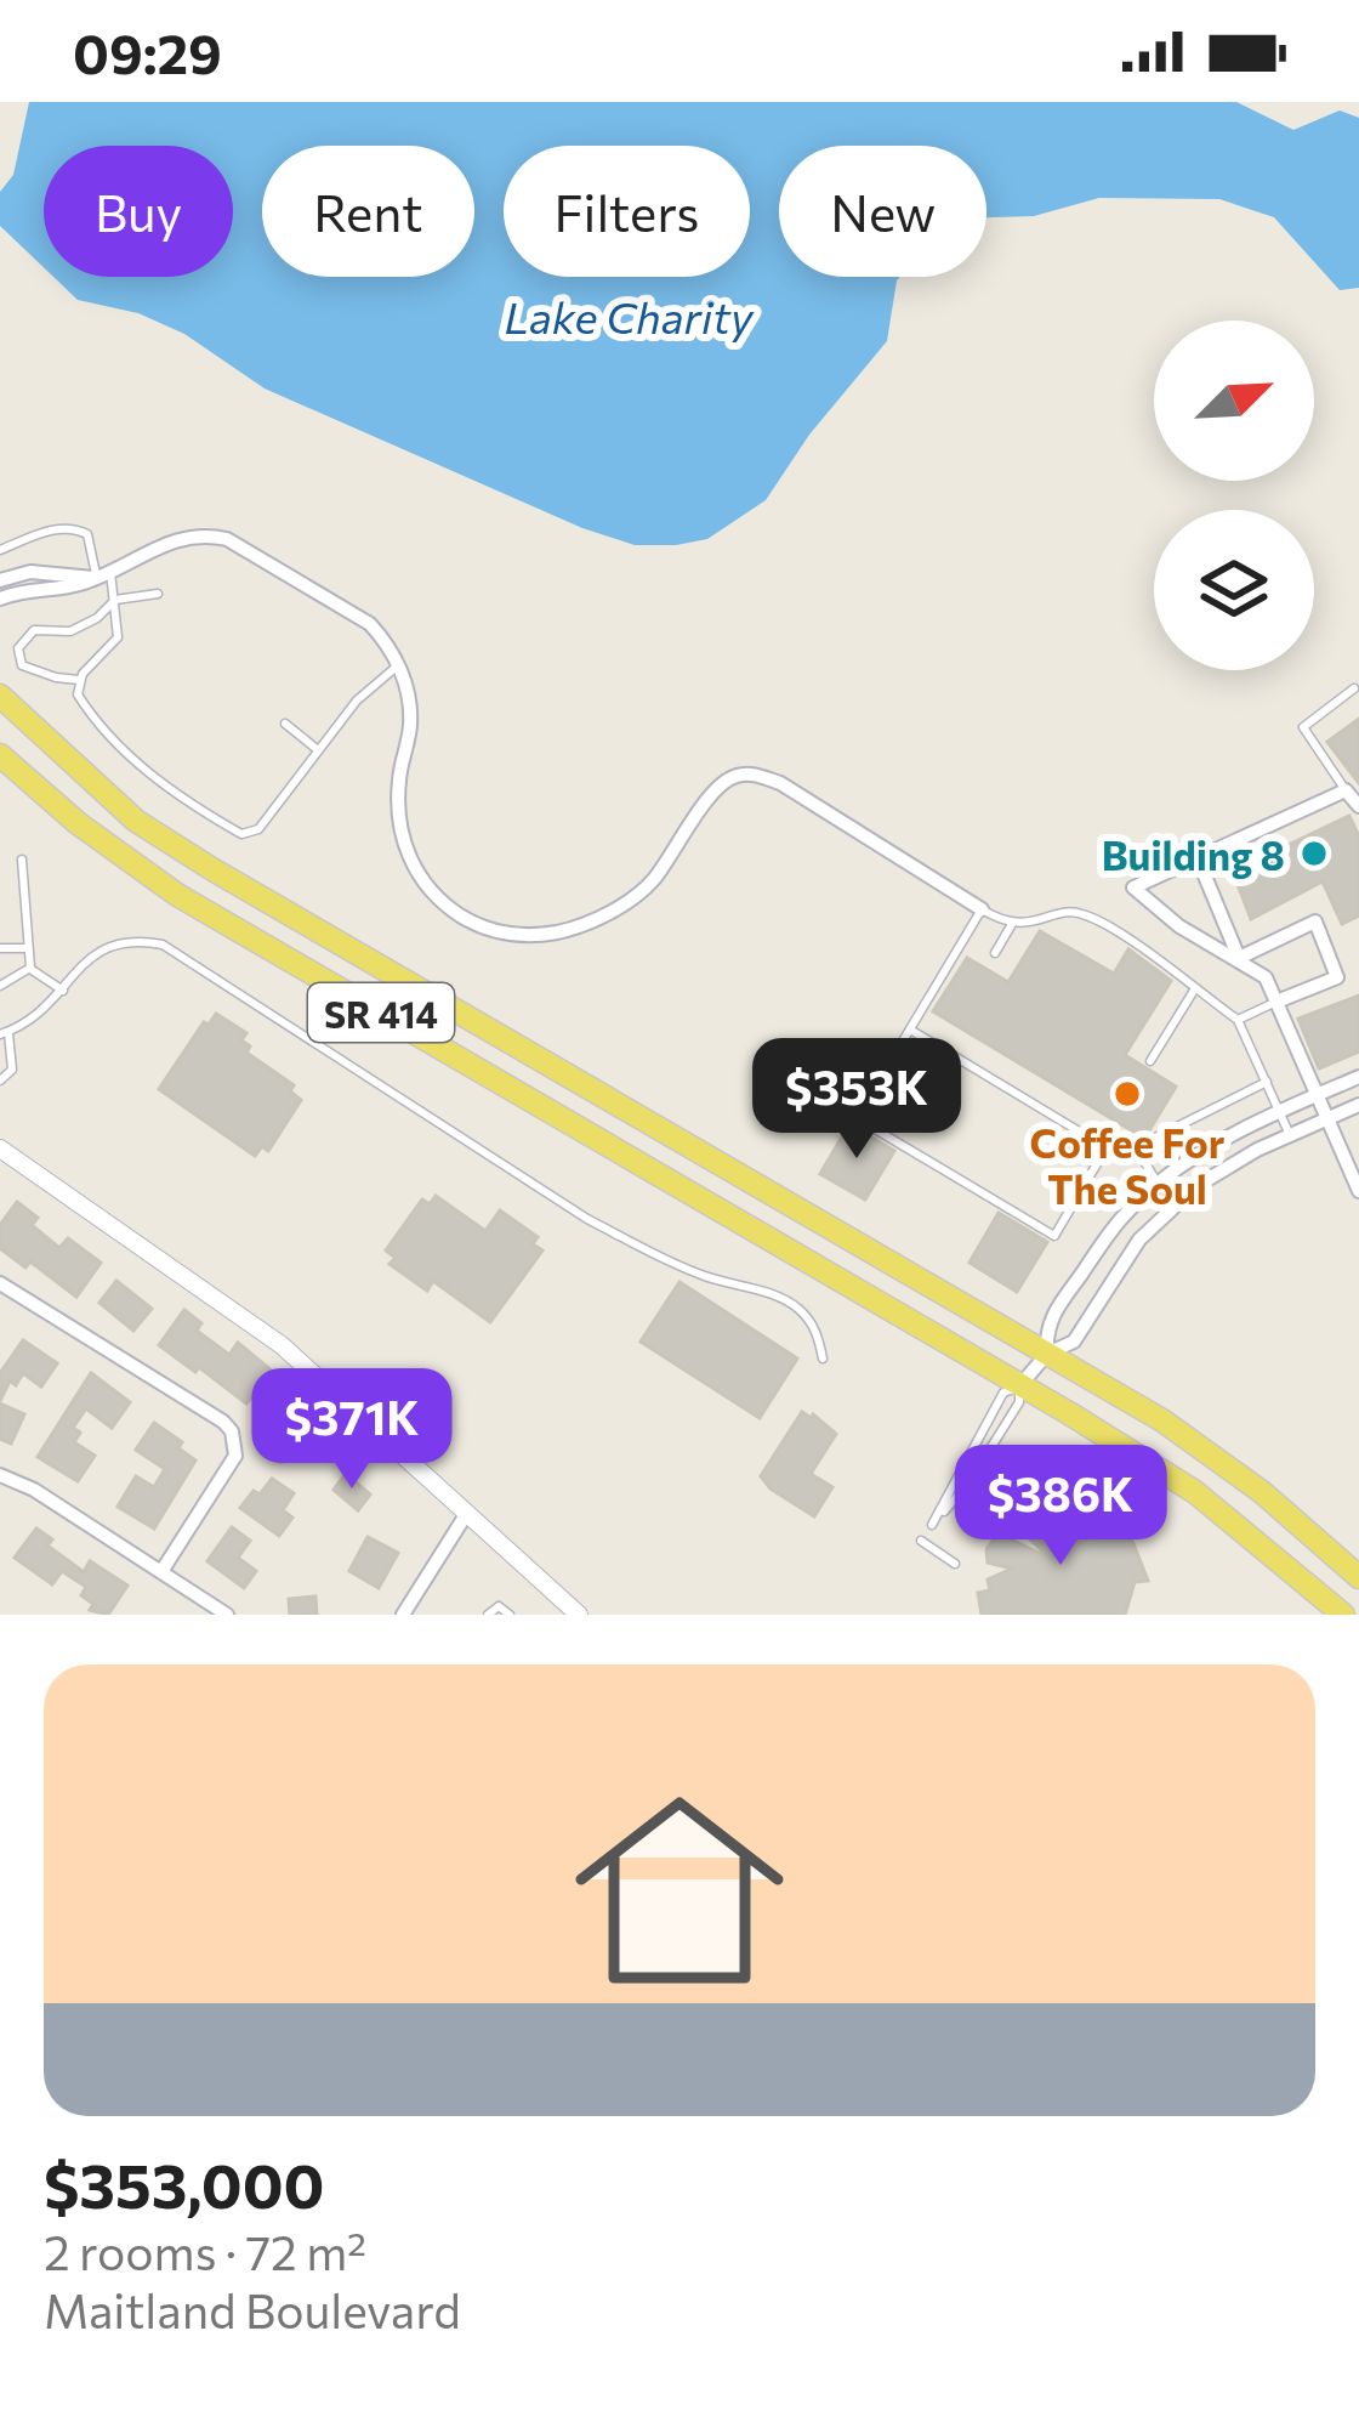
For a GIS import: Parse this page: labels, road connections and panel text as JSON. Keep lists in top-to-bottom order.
{
  "streets": {
    "main road": ["SR 414"]
  },
  "water": ["Lake Charity"],
  "places": ["Building 8", "Coffee For The Soul"],
  "north": "top right",
  "page": {
    "status": "09:29",
    "chip": [
      "Buy",
      "Rent",
      "Filters",
      "New"
    ],
    "price": ["$353K", "$371K", "$386K"],
    "list": [
      {
        "name": "$353,000",
        "note": "2 rooms · 72 m² · Maitland Boulevard"
      }
    ]
  }
}
